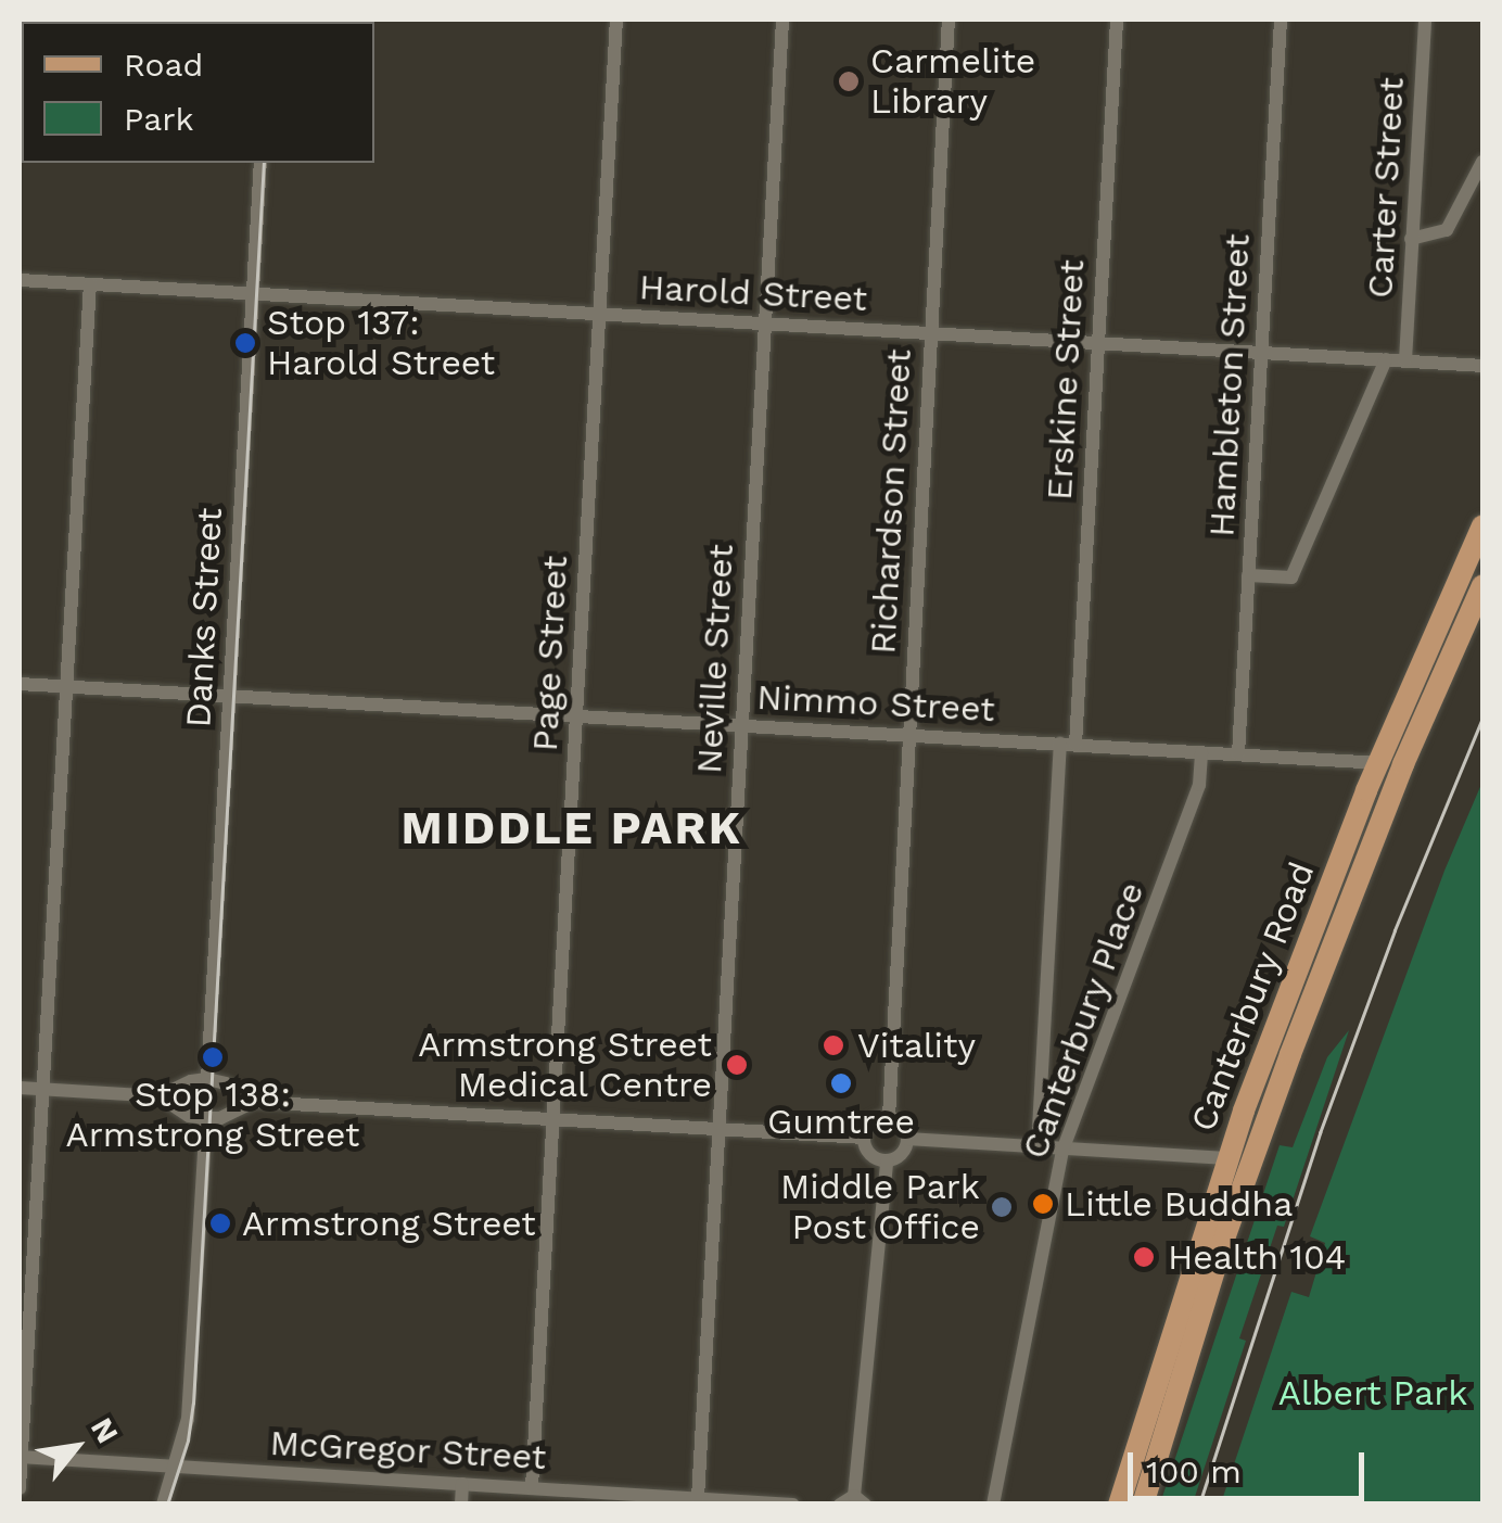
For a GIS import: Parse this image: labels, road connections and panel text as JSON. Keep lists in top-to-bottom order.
{
  "streets": {
    "main road": ["Canterbury Road"],
    "street": [
      "Carter Street",
      "Harold Street",
      "Erskine Street",
      "Hambleton Street",
      "Richardson Street",
      "Danks Street",
      "Page Street",
      "Neville Street",
      "Nimmo Street",
      "Canterbury Place",
      "McGregor Street"
    ]
  },
  "crossings": [
    ["Carter Street", "Harold Street"],
    ["Harold Street", "Erskine Street"],
    ["Harold Street", "Hambleton Street"],
    ["Harold Street", "Richardson Street"],
    ["Harold Street", "Danks Street"],
    ["Harold Street", "Page Street"],
    ["Harold Street", "Neville Street"],
    ["Erskine Street", "Nimmo Street"],
    ["Hambleton Street", "Nimmo Street"],
    ["Richardson Street", "Nimmo Street"],
    ["Danks Street", "Nimmo Street"],
    ["Page Street", "Nimmo Street"],
    ["Page Street", "McGregor Street"],
    ["Neville Street", "Nimmo Street"],
    ["Neville Street", "McGregor Street"],
    ["Nimmo Street", "Canterbury Road"],
    ["Nimmo Street", "Canterbury Place"]
  ],
  "districts": ["MIDDLE PARK"],
  "parks": ["Albert Park"],
  "places": [
    "Carmelite Library",
    "Stop 137: Harold Street",
    "Vitality",
    "Stop 138: Armstrong Street",
    "Armstrong Street Medical Centre",
    "Gumtree",
    "Little Buddha",
    "Middle Park Post Office",
    "Armstrong Street",
    "Health 104"
  ],
  "legend": ["Road", "Park"],
  "scale_bar": "100 m",
  "north": "top right"
}
